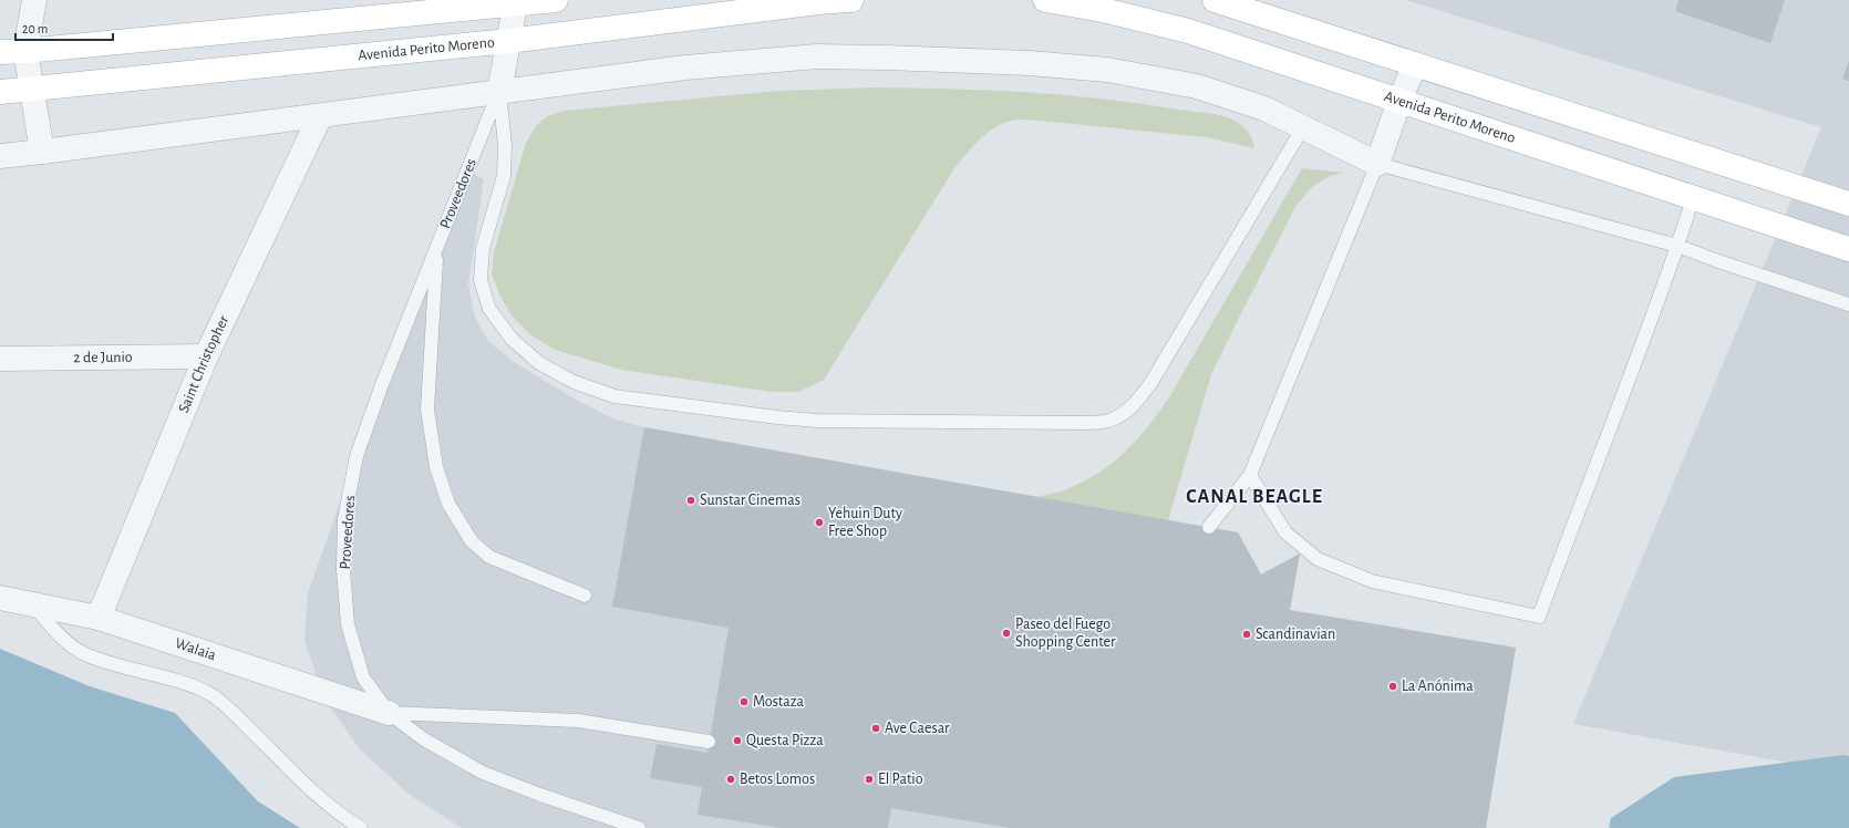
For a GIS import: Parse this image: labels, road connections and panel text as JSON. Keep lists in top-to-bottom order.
{
  "streets": {
    "main road": ["Avenida Perito Moreno"],
    "street": ["2 de Junio", "Saint Christopher", "Walaia"],
    "lane": ["Proveedores"]
  },
  "crossings": [
    ["Proveedores", "Walaia"],
    ["2 de Junio", "Saint Christopher"],
    ["Saint Christopher", "Walaia"]
  ],
  "districts": ["CANAL BEAGLE"],
  "places": [
    "Sunstar Cinemas",
    "Yehuin Duty Free Shop",
    "Paseo del Fuego Shopping Center",
    "Scandinavian",
    "La Anónima",
    "Mostaza",
    "Ave Caesar",
    "Questa Pizza",
    "Betos Lomos",
    "El Patio"
  ],
  "scale_bar": "20 m"
}
